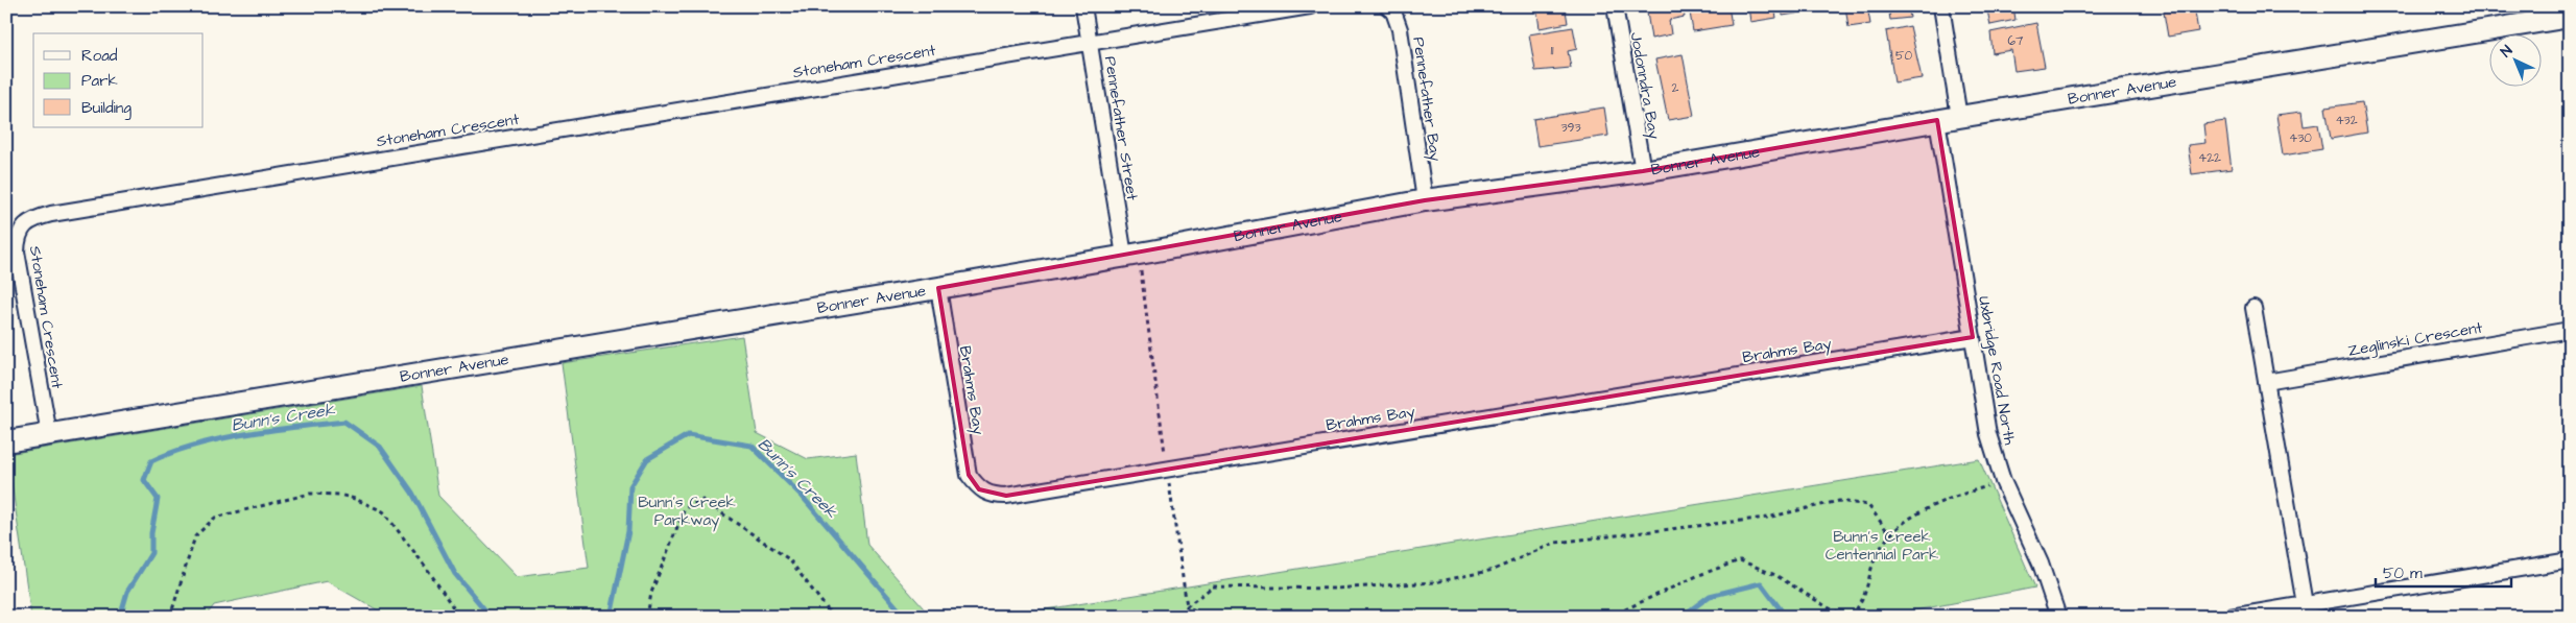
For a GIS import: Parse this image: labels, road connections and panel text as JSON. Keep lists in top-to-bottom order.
{
  "streets": {
    "street": [
      "Stoneham Crescent",
      "Jodonndra Bay",
      "Bonner Avenue",
      "Pennefather Bay",
      "Pennefather Street",
      "Zeglinski Crescent",
      "Brahms Bay",
      "Uxbridge Road North"
    ]
  },
  "crossings": [
    ["Stoneham Crescent", "Bonner Avenue"],
    ["Stoneham Crescent", "Pennefather Street"],
    ["Jodonndra Bay", "Bonner Avenue"],
    ["Bonner Avenue", "Pennefather Bay"],
    ["Bonner Avenue", "Pennefather Street"],
    ["Bonner Avenue", "Brahms Bay"],
    ["Bonner Avenue", "Uxbridge Road North"],
    ["Brahms Bay", "Uxbridge Road North"]
  ],
  "water": ["Bunn's Creek"],
  "parks": ["Bunn's Creek Parkway", "Bunn's Creek Centennial Park"],
  "house_numbers": [
    "67",
    "11",
    "50",
    "2",
    "432",
    "393",
    "430",
    "422"
  ],
  "legend": ["Road", "Park", "Building"],
  "scale_bar": "50 m",
  "north": "top left"
}
